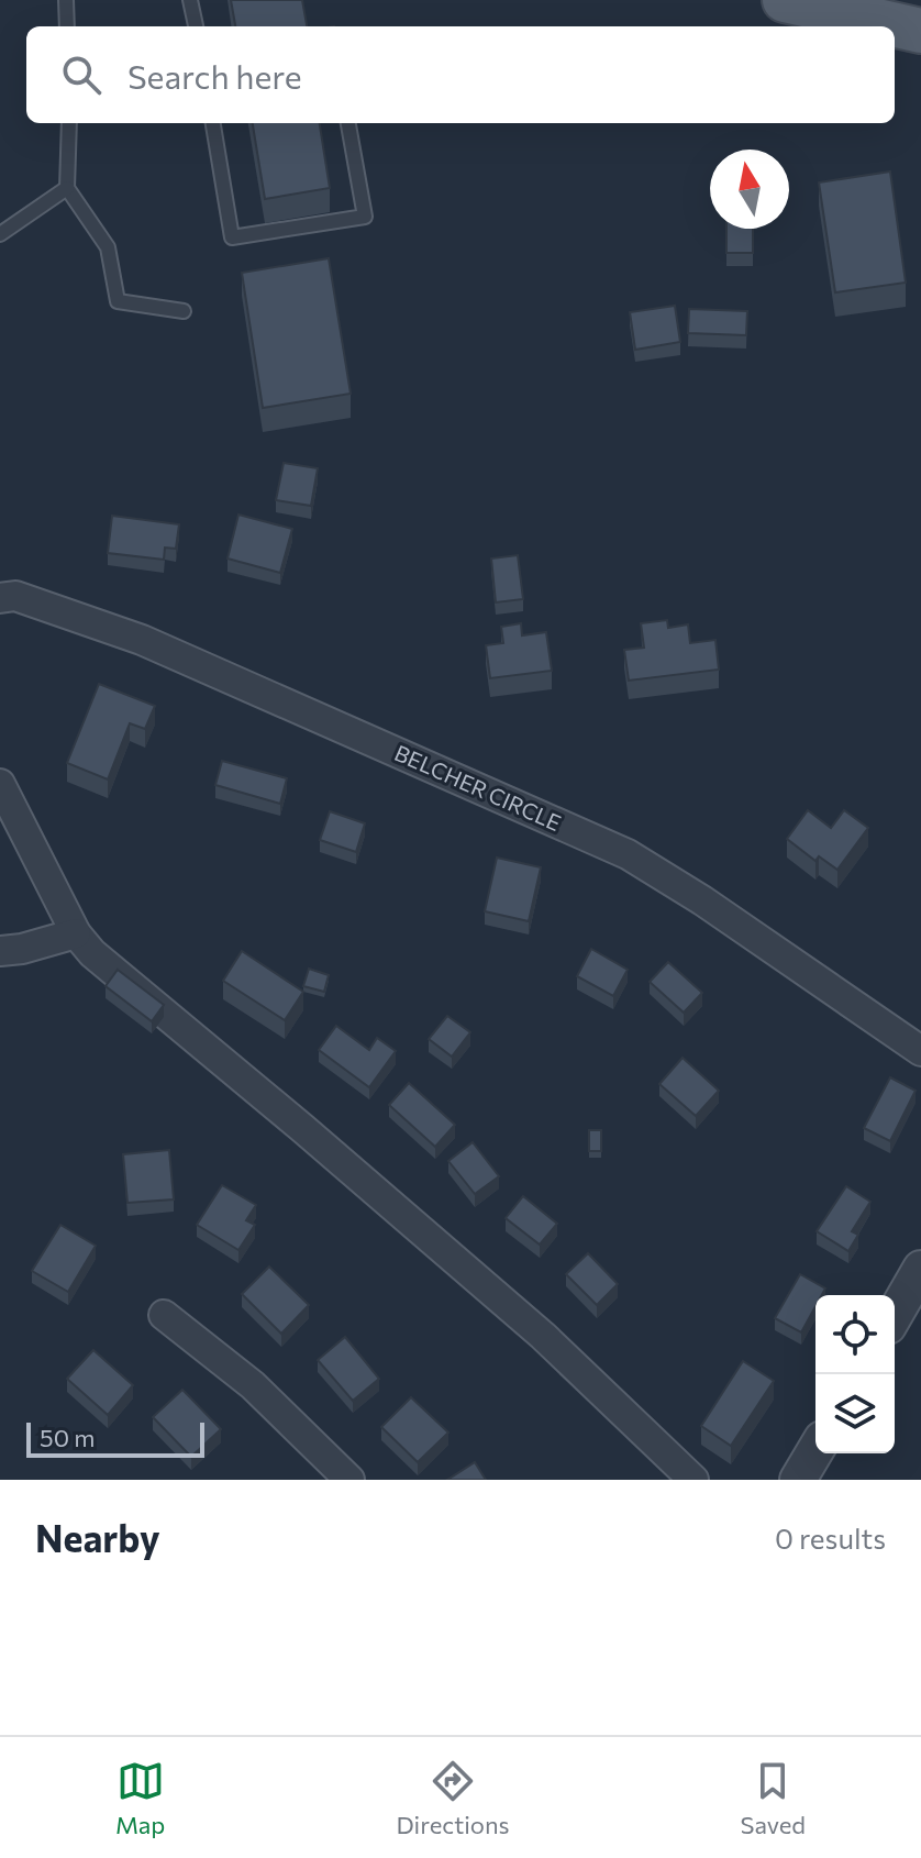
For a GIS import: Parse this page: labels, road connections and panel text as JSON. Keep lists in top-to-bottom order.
{
  "streets": {
    "street": ["BELCHER CIRCLE"]
  },
  "scale_bar": "50 m",
  "north": "top",
  "page": {
    "search": "Search here",
    "scale": "50 m",
    "heading": ["Nearby", "0 results"],
    "nav": ["Map", "Directions", "Saved"]
  }
}
